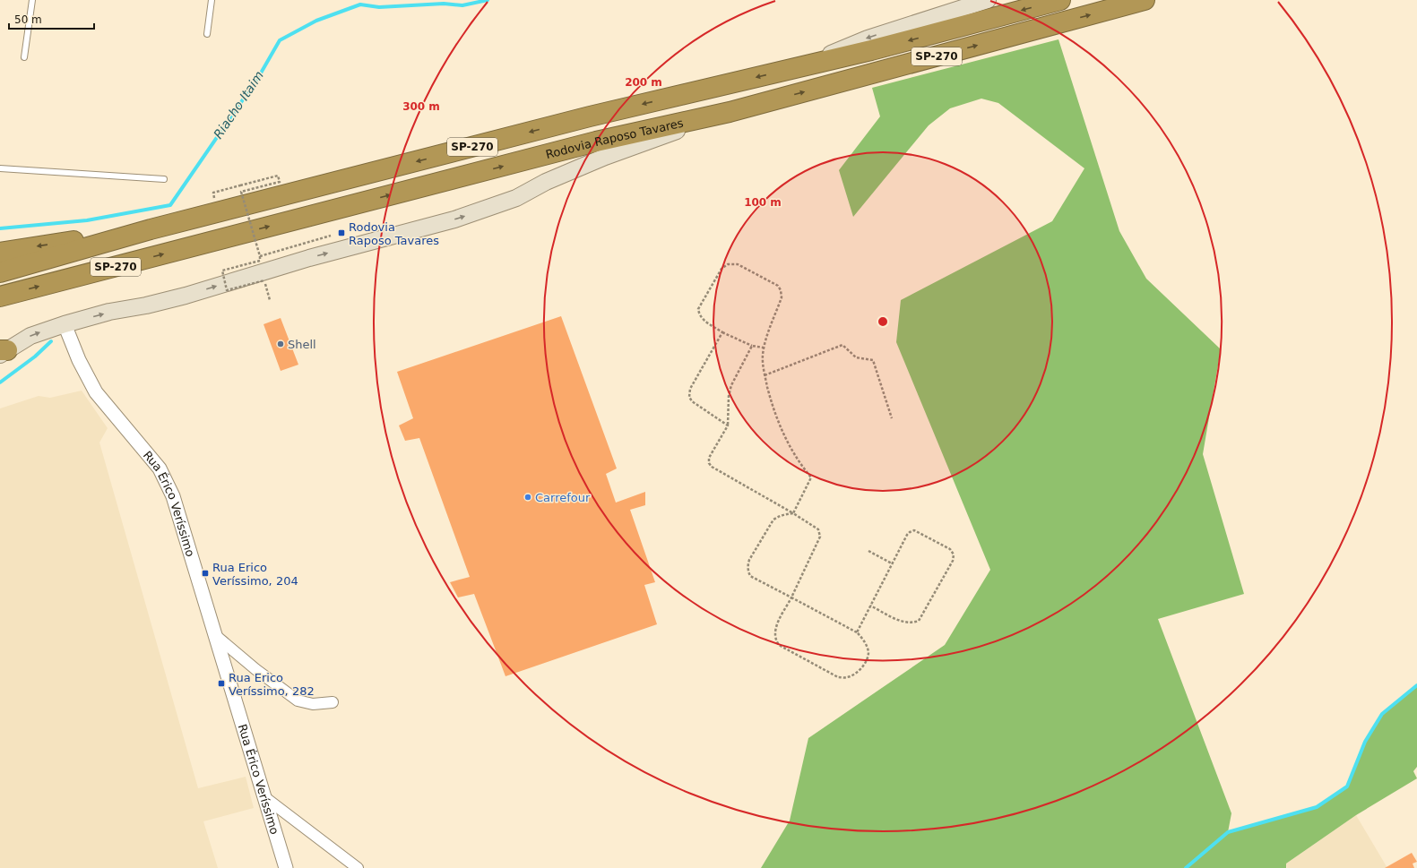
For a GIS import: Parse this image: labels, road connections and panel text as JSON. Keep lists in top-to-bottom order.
{
  "streets": {
    "highway": ["SP-270", "Rodovia Raposo Tavares"],
    "street": ["Rua Érico Veríssimo"]
  },
  "water": ["Riacho Itaim"],
  "places": {
    "transit": ["Rodovia Raposo Tavares", "Rua Erico Veríssimo, 204", "Rua Erico Veríssimo, 282"],
    "other": ["Shell", "Carrefour"]
  },
  "scale_bar": "50 m",
  "rings": ["200 m", "300 m", "100 m"]
}
